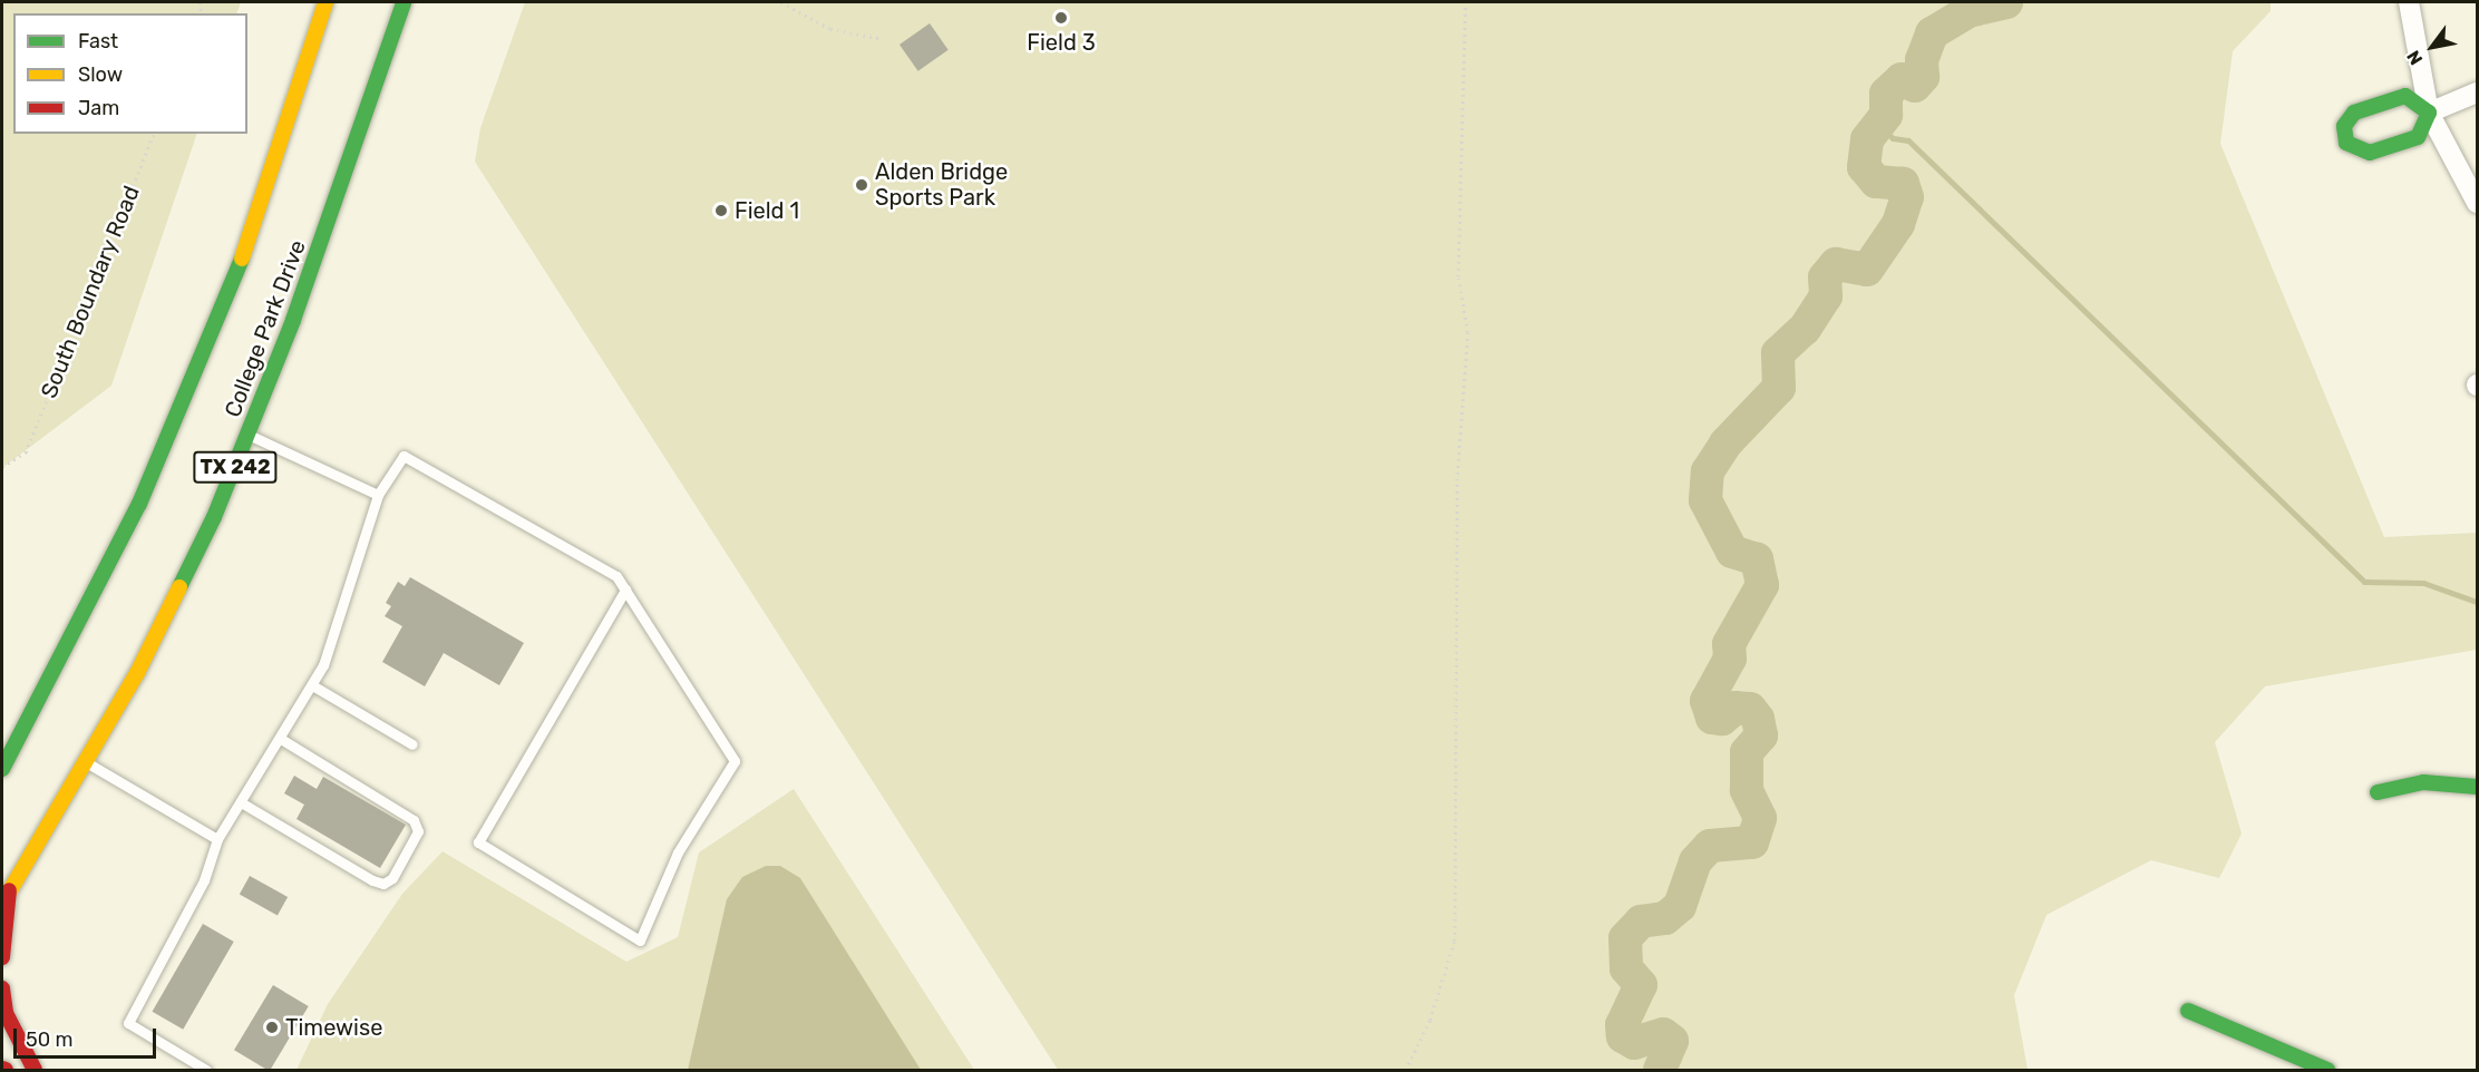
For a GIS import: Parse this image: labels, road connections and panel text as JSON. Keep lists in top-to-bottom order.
{
  "streets": {
    "main road": ["College Park Drive", "TX 242"],
    "path": ["South Boundary Road"]
  },
  "places": [
    "Field 3",
    "Alden Bridge Sports Park",
    "Field 1",
    "Timewise"
  ],
  "legend": ["Fast", "Slow", "Jam"],
  "scale_bar": "50 m",
  "north": "bottom left"
}
